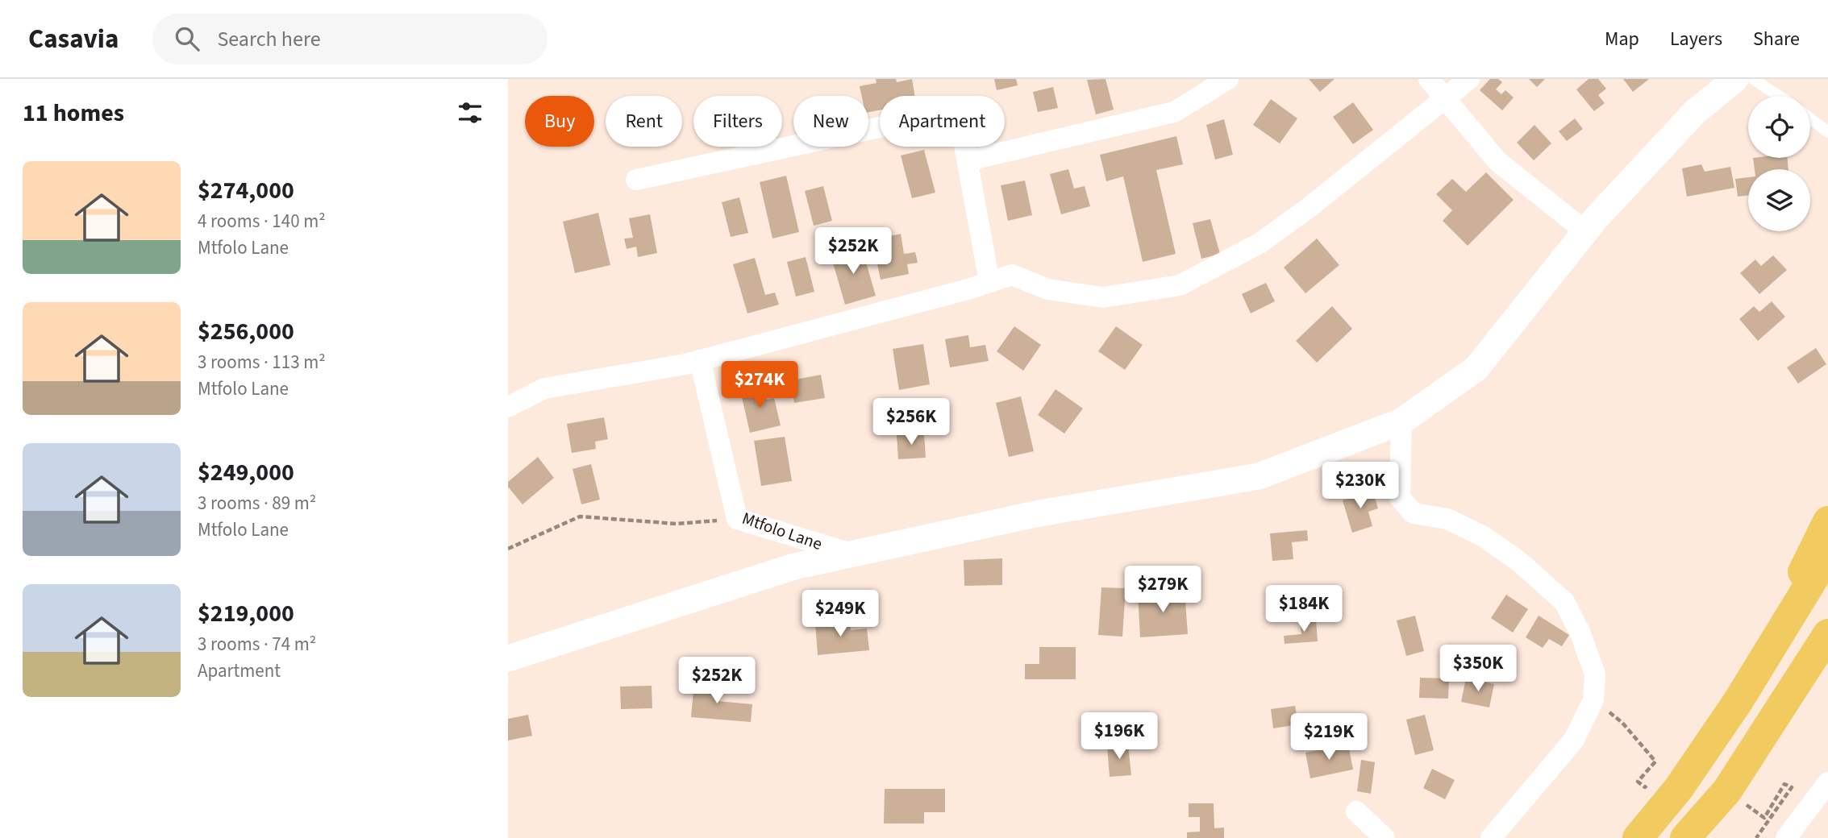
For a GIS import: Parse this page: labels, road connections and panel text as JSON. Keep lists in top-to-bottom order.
{
  "streets": {
    "street": ["Mtfolo Lane"]
  },
  "page": {
    "header": "Casavia",
    "search": "Search here",
    "nav": ["Map", "Layers", "Share"],
    "heading": "11 homes",
    "chip": [
      "Buy",
      "Rent",
      "Filters",
      "New",
      "Apartment"
    ],
    "list": [
      {
        "name": "$274,000",
        "note": "4 rooms · 140 m² · Mtfolo Lane"
      },
      {
        "name": "$256,000",
        "note": "3 rooms · 113 m² · Mtfolo Lane"
      },
      {
        "name": "$249,000",
        "note": "3 rooms · 89 m² · Mtfolo Lane"
      },
      {
        "name": "$219,000",
        "note": "3 rooms · 74 m² · Apartment"
      }
    ],
    "price": [
      "$252K",
      "$274K",
      "$256K",
      "$230K",
      "$279K",
      "$184K",
      "$249K",
      "$350K",
      "$252K",
      "$196K",
      "$219K"
    ]
  }
}
